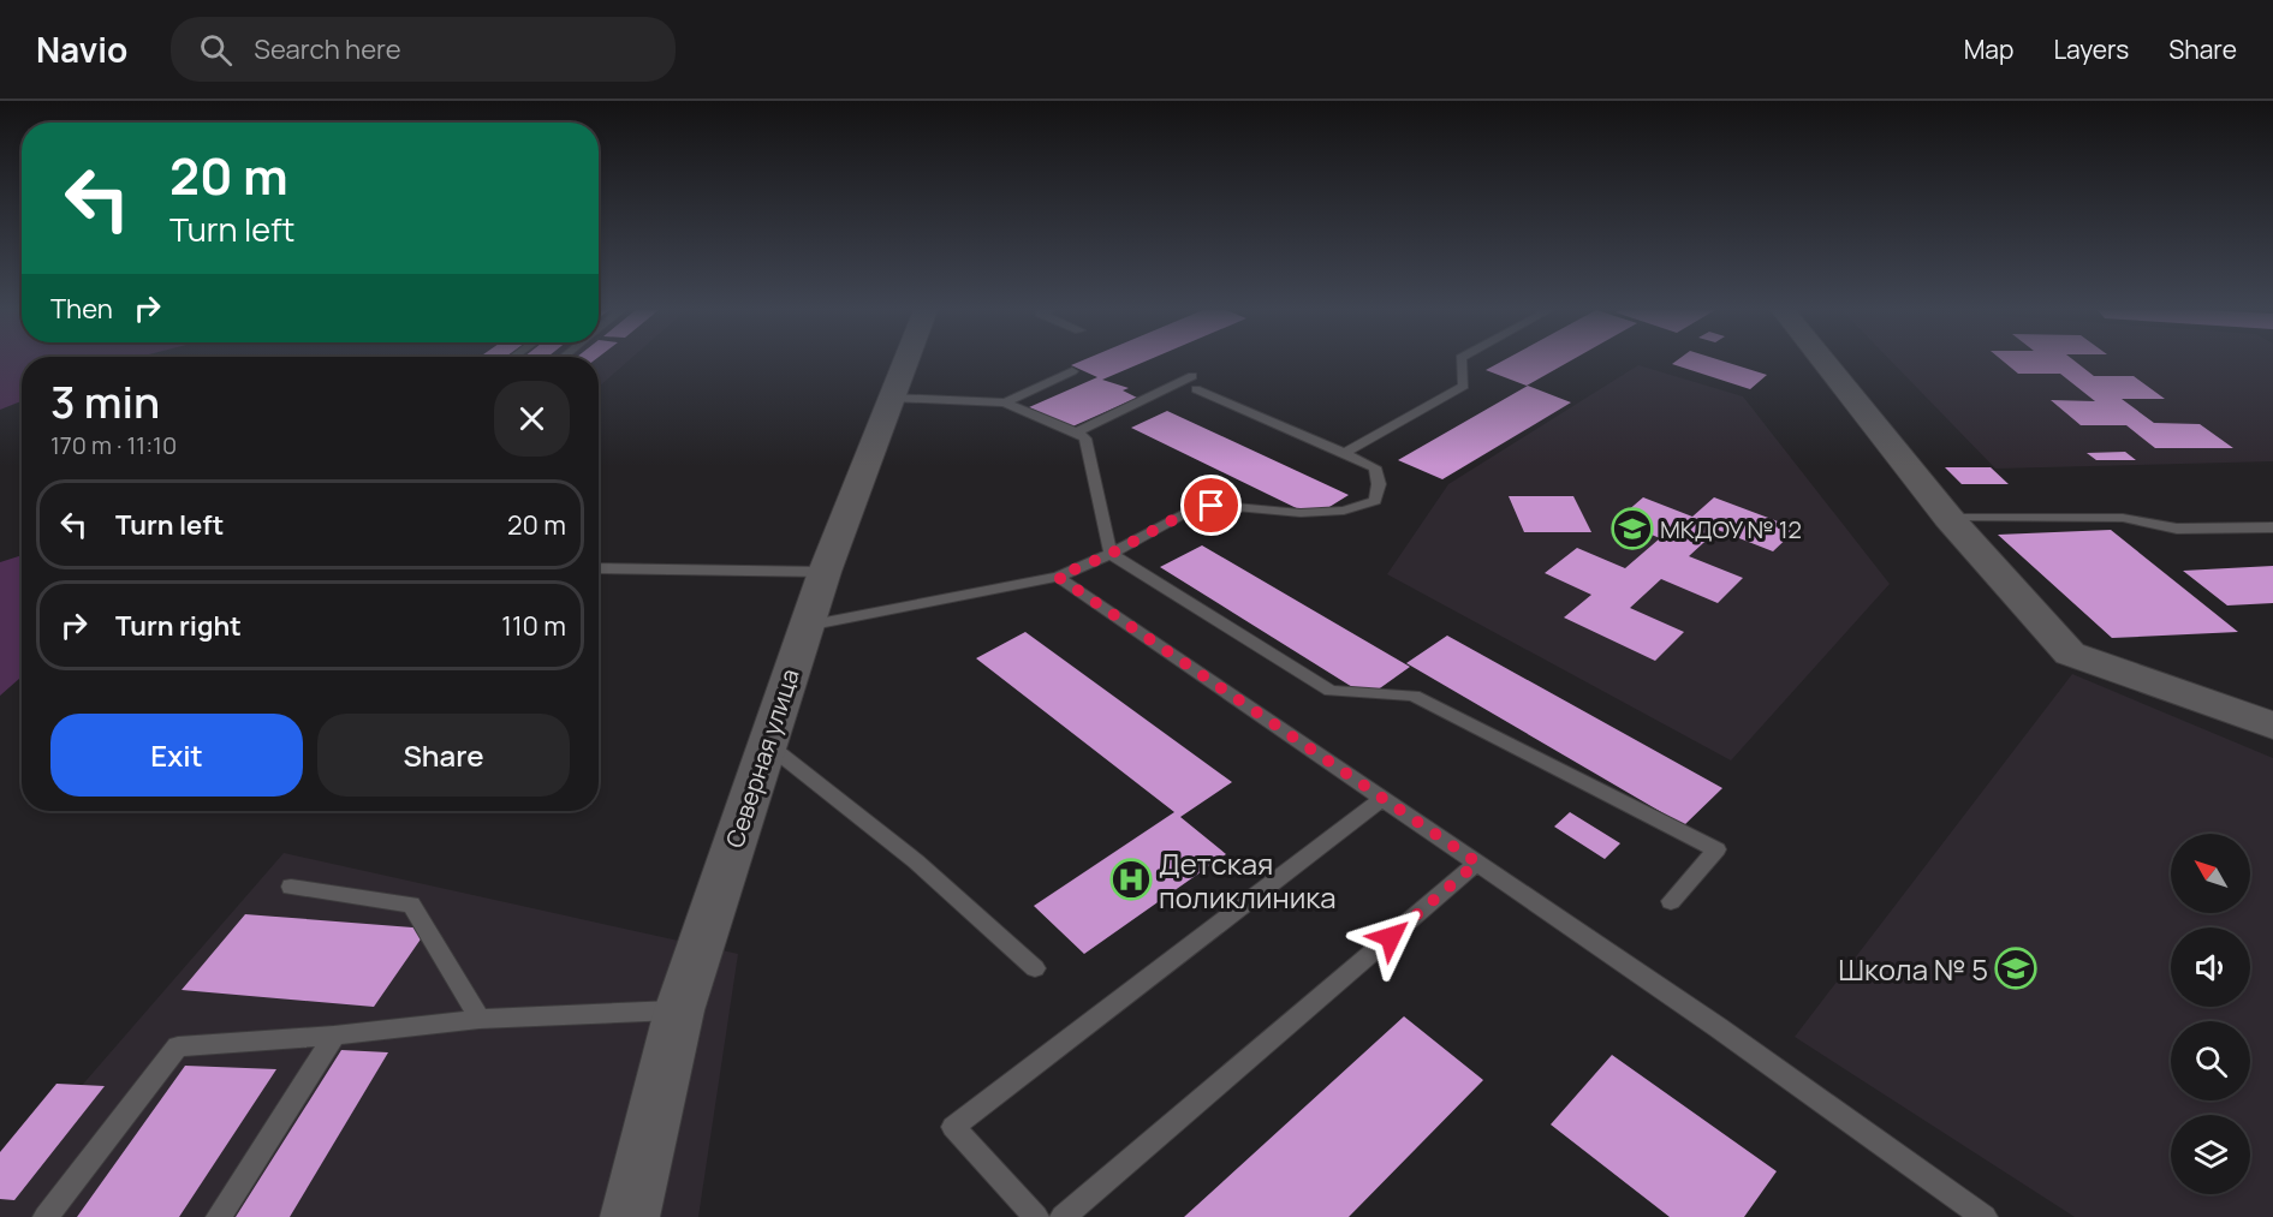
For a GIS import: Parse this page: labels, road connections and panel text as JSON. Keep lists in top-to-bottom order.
{
  "streets": {
    "street": ["Северная улица"]
  },
  "places": {
    "school or university": ["МКДОУ № 12", "Школа № 5"],
    "hospital": ["Детская поликлиника"]
  },
  "north": "top left",
  "page": {
    "header": "Navio",
    "search": "Search here",
    "nav": ["Map", "Layers", "Share"],
    "turn": ["20 m", "Turn left"],
    "then": "Then",
    "heading": ["3 min", "170 m · 11:10"],
    "list": [
      {
        "name": "Turn left",
        "value": "20 m"
      },
      {
        "name": "Turn right",
        "value": "110 m"
      }
    ],
    "buttons": ["Exit", "Share"]
  }
}
